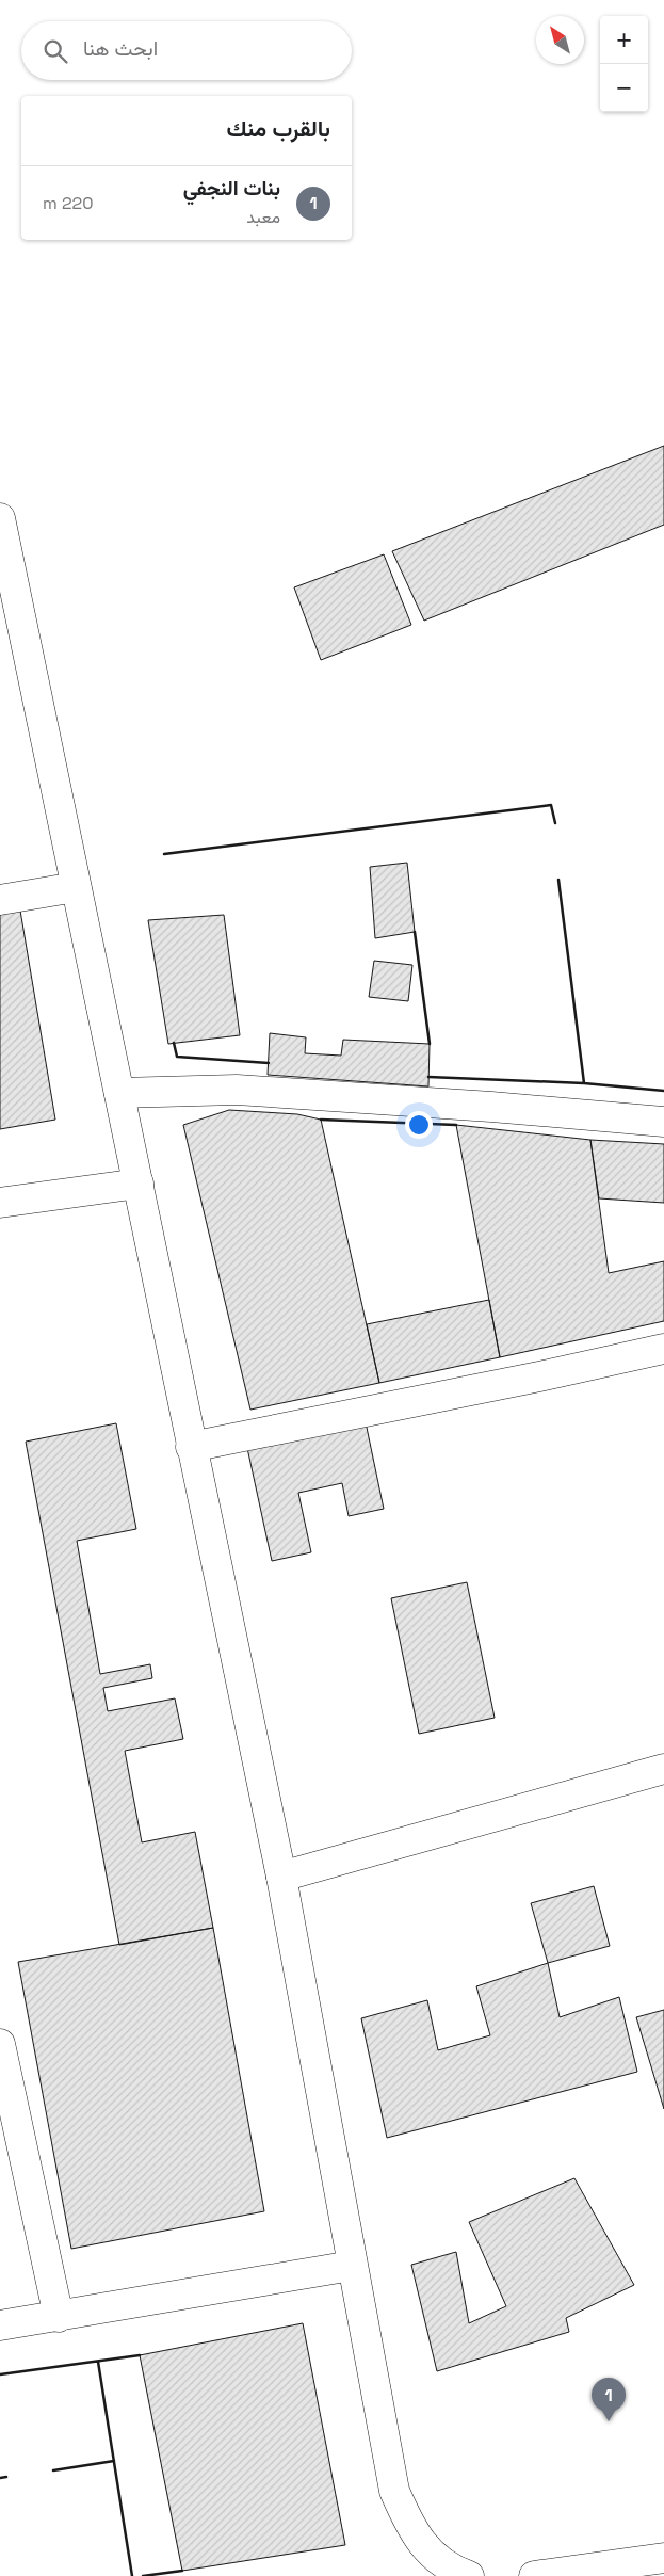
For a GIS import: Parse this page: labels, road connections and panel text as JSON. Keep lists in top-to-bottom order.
{
  "north": "top left",
  "page": {
    "map_buttons": ["+", "−"],
    "search": "ابحث هنا",
    "heading": "بالقرب منك",
    "list": [
      {
        "mark": "1",
        "name": "بنات النجفي",
        "note": "معبد",
        "value": "220 m"
      }
    ],
    "pins": "1"
  }
}
